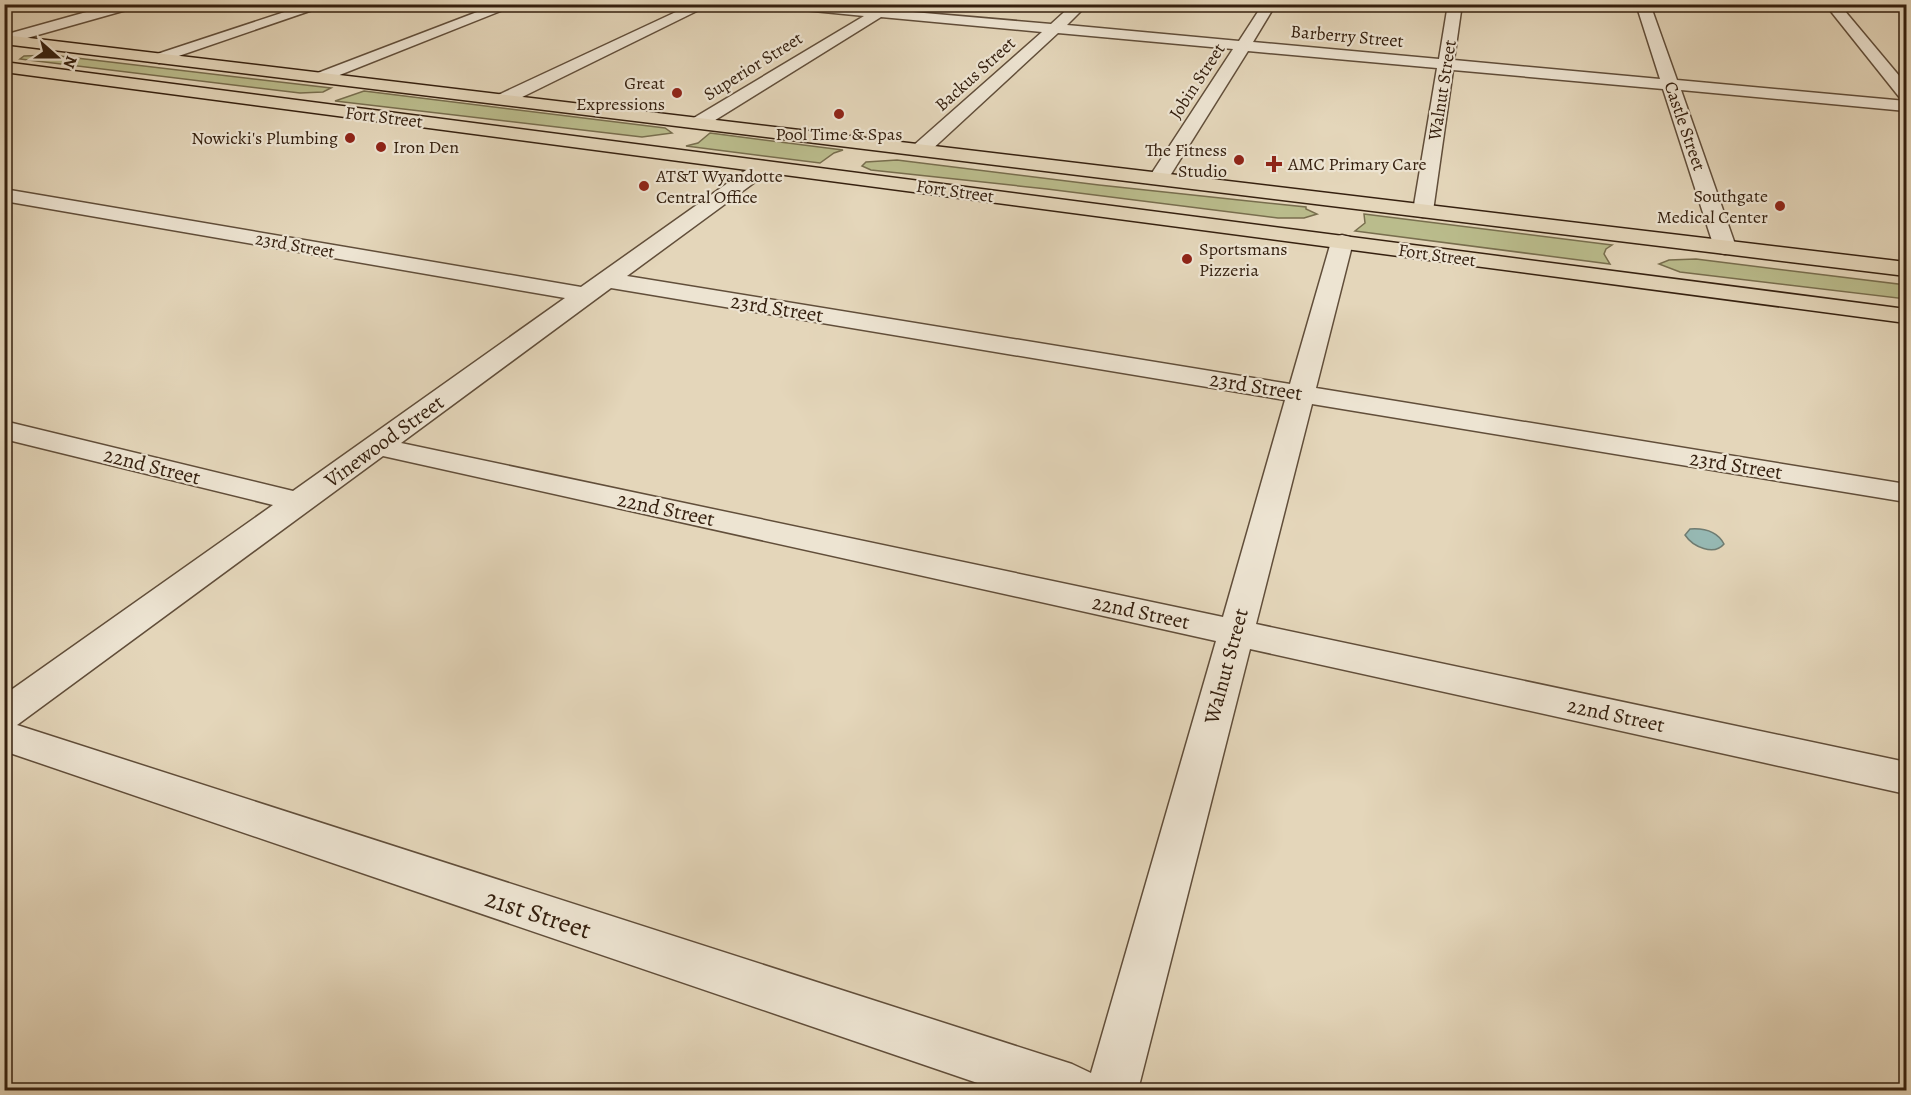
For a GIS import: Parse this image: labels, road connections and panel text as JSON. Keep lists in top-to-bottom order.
{
  "streets": {
    "main road": ["Fort Street"],
    "street": [
      "Barberry Street",
      "Superior Street",
      "Backus Street",
      "Jobin Street",
      "Walnut Street",
      "Castle Street",
      "23rd Street",
      "Vinewood Street",
      "22nd Street",
      "21st Street"
    ]
  },
  "crossings": [
    ["Barberry Street", "Superior Street"],
    ["Barberry Street", "Backus Street"],
    ["Barberry Street", "Jobin Street"],
    ["Barberry Street", "Walnut Street"],
    ["Barberry Street", "Castle Street"],
    ["Superior Street", "Fort Street"],
    ["Backus Street", "Fort Street"],
    ["Jobin Street", "Fort Street"],
    ["Walnut Street", "Fort Street"],
    ["Walnut Street", "23rd Street"],
    ["Walnut Street", "22nd Street"],
    ["Fort Street", "Castle Street"],
    ["Fort Street", "Vinewood Street"],
    ["23rd Street", "Vinewood Street"],
    ["Vinewood Street", "22nd Street"]
  ],
  "places": {
    "other": [
      "Great Expressions",
      "Pool Time & Spas",
      "Nowicki's Plumbing",
      "Iron Den",
      "The Fitness Studio",
      "AT&T Wyandotte Central Office",
      "Southgate Medical Center",
      "Sportsmans Pizzeria"
    ],
    "health": ["AMC Primary Care"]
  },
  "north": "right"
}
